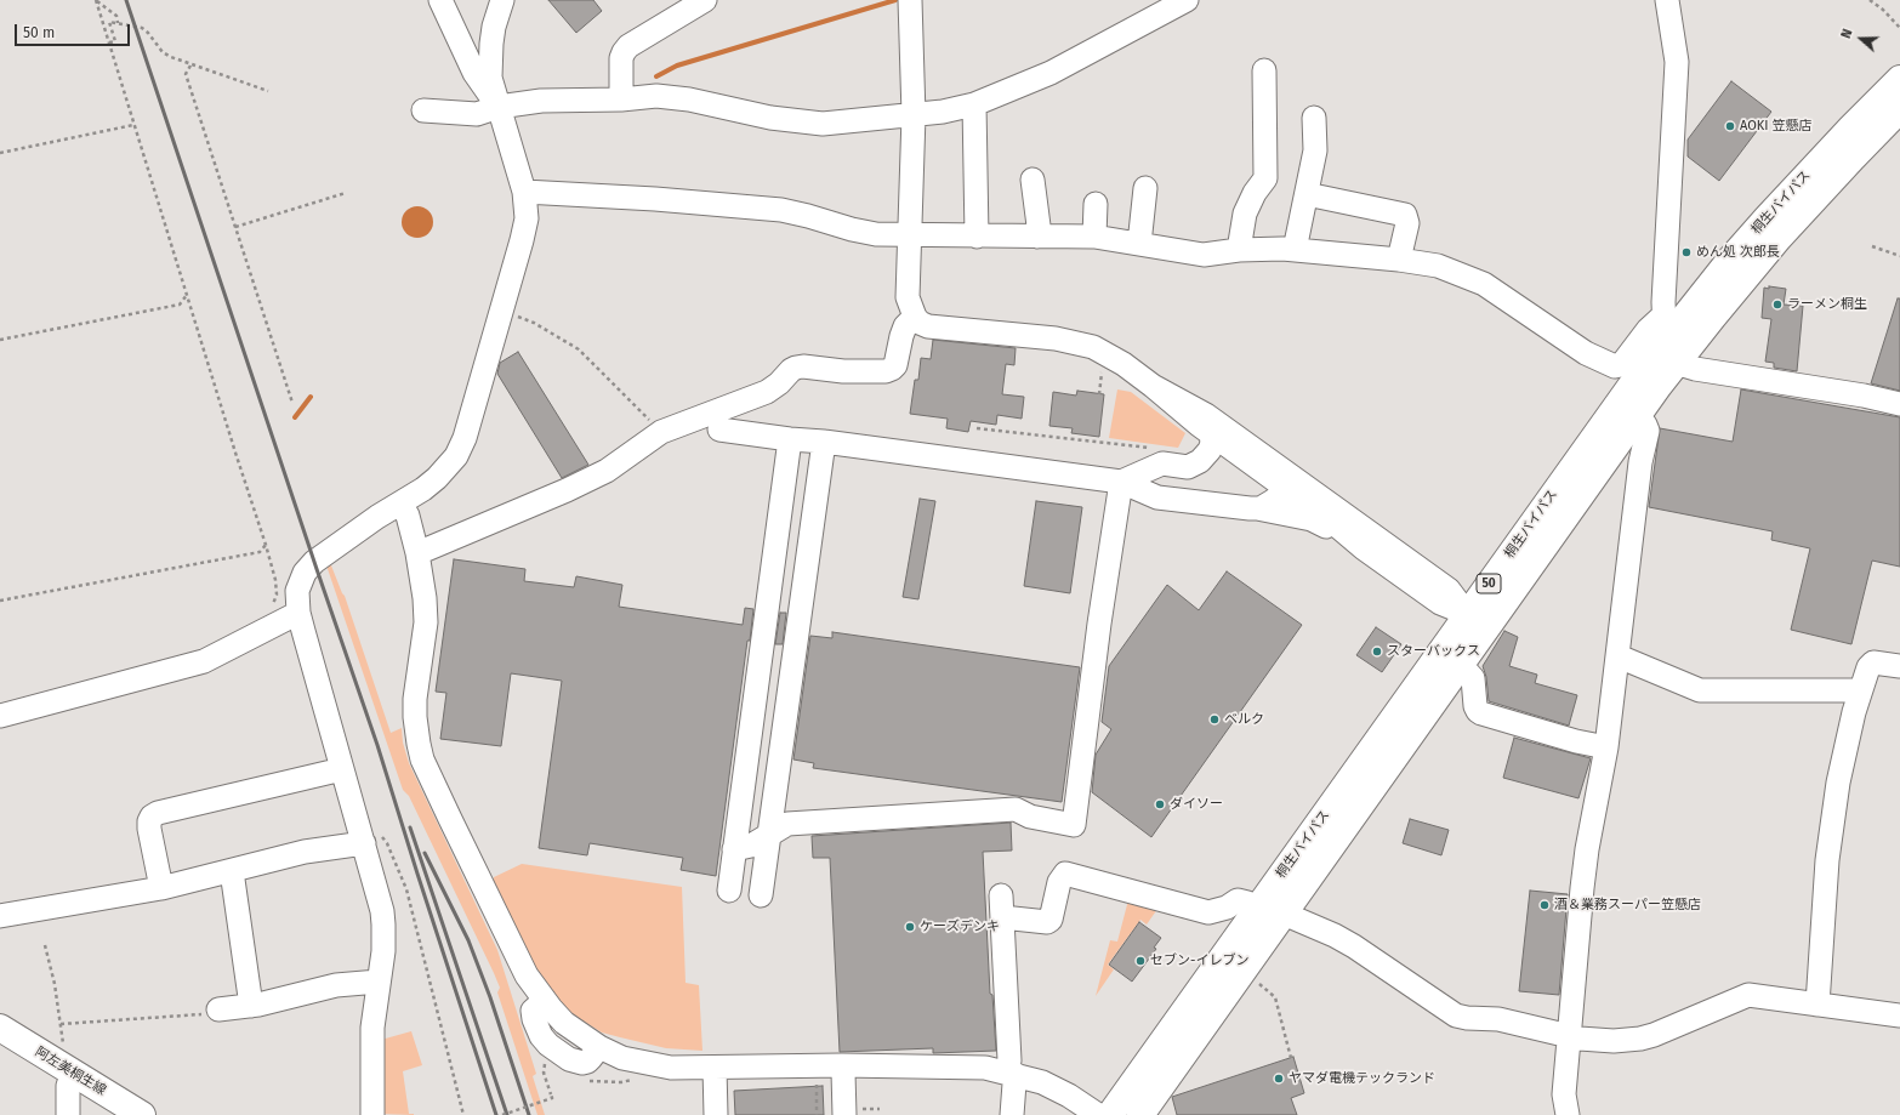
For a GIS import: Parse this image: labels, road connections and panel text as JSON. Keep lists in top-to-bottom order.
{
  "streets": {
    "main road": ["桐生バイパス", "50", "阿左美桐生線"]
  },
  "places": [
    "AOKI 笠懸店",
    "めん処 次郎長",
    "ラーメン桐生",
    "スターバックス",
    "ベルク",
    "ダイソー",
    "酒＆業務スーパー笠懸店",
    "ケーズデンキ",
    "セブン-イレブン",
    "ヤマダ電機テックランド"
  ],
  "scale_bar": "50 m",
  "north": "left"
}
